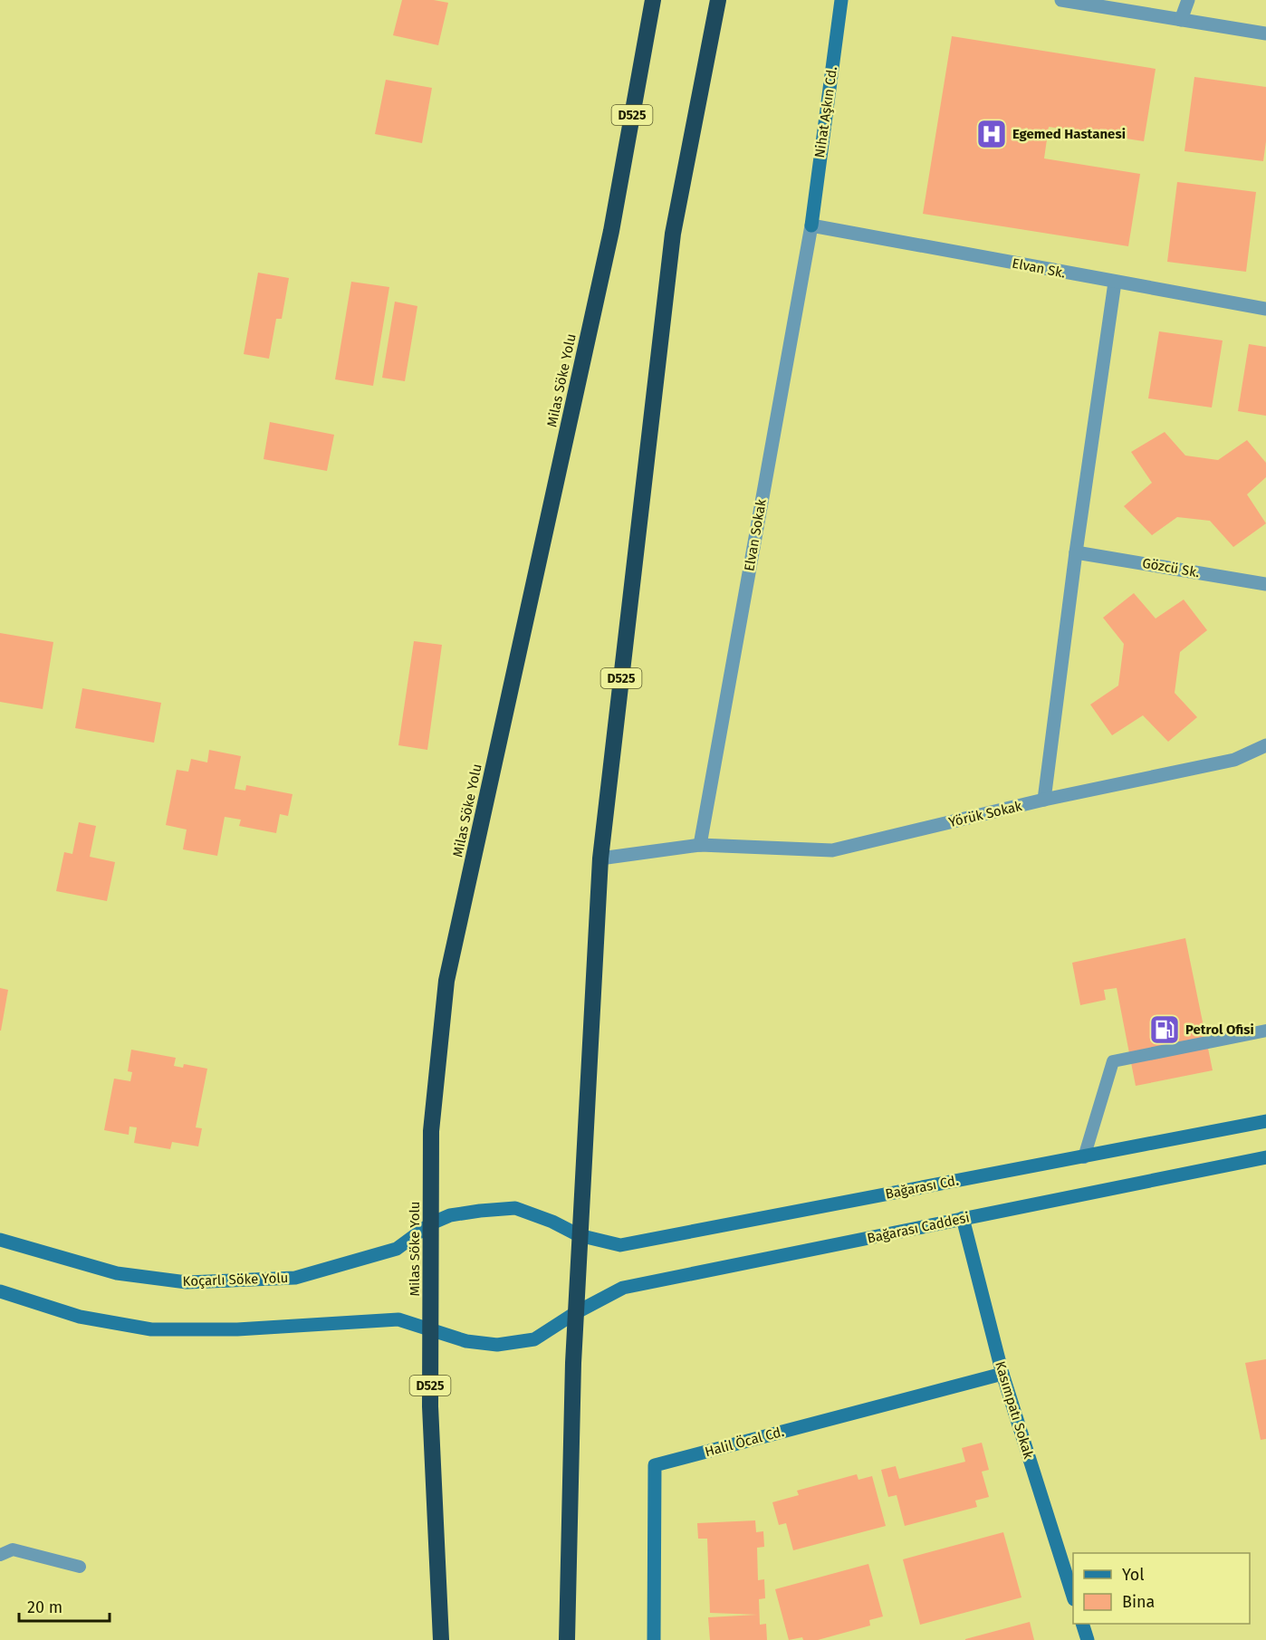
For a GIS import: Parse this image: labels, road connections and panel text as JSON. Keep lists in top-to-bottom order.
{
  "streets": {
    "highway": ["D525", "Milas Söke Yolu"],
    "main road": [
      "Nihat Aşkın Cd.",
      "Bağarası Cd.",
      "Bağarası Caddesi",
      "Koçarlı Söke Yolu",
      "Kasımpatı Sokak",
      "Halil Öcal Cd."
    ],
    "street": [
      "Elvan Sk.",
      "Elvan Sokak",
      "Gözcü Sk.",
      "Yörük Sokak"
    ]
  },
  "crossings": [
    ["Nihat Aşkın Cd.", "Elvan Sk."],
    ["Nihat Aşkın Cd.", "Elvan Sokak"],
    ["D525", "Milas Söke Yolu"],
    ["D525", "Yörük Sokak"],
    ["D525", "Bağarası Cd."],
    ["D525", "Bağarası Caddesi"],
    ["D525", "Koçarlı Söke Yolu"],
    ["Elvan Sk.", "Elvan Sokak"],
    ["Milas Söke Yolu", "Bağarası Cd."],
    ["Milas Söke Yolu", "Bağarası Caddesi"],
    ["Milas Söke Yolu", "Koçarlı Söke Yolu"],
    ["Elvan Sokak", "Yörük Sokak"],
    ["Bağarası Cd.", "Bağarası Caddesi"],
    ["Bağarası Cd.", "Koçarlı Söke Yolu"],
    ["Bağarası Caddesi", "Koçarlı Söke Yolu"],
    ["Bağarası Caddesi", "Kasımpatı Sokak"],
    ["Kasımpatı Sokak", "Halil Öcal Cd."]
  ],
  "places": {
    "hospital": ["Egemed Hastanesi"],
    "fuel station": ["Petrol Ofisi"]
  },
  "legend": ["Yol", "Bina"],
  "scale_bar": "20 m"
}
